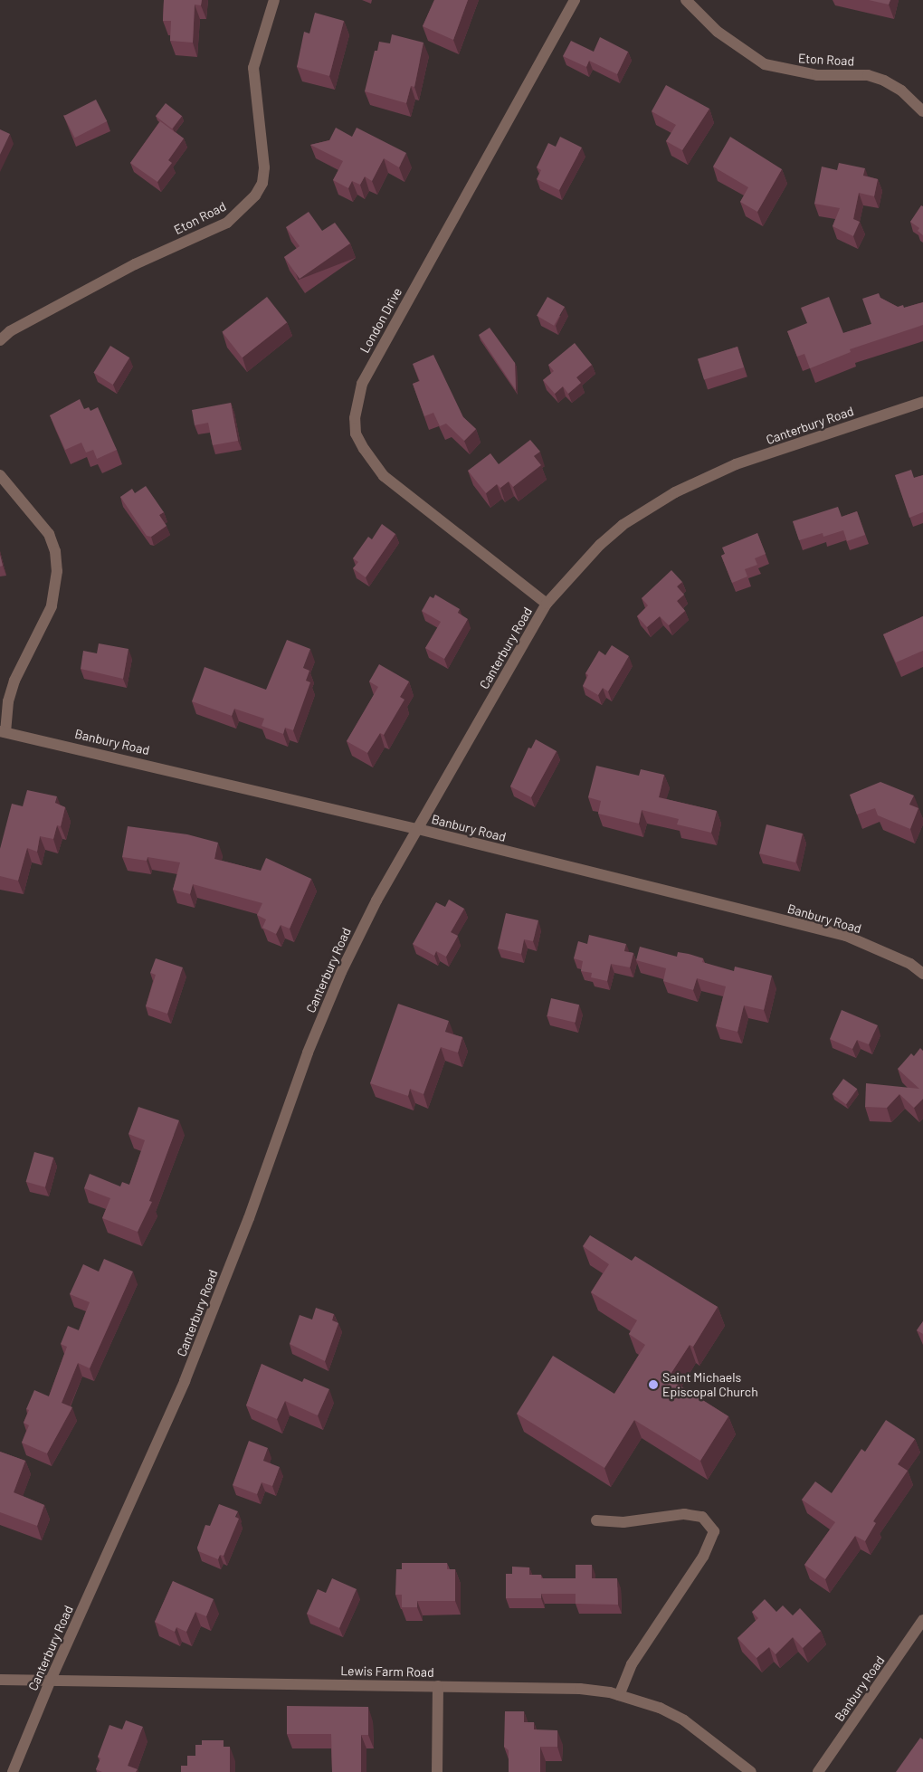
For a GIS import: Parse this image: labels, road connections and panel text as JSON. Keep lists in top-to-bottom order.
{
  "streets": {
    "street": [
      "Eton Road",
      "London Drive",
      "Canterbury Road",
      "Banbury Road",
      "Lewis Farm Road"
    ]
  },
  "crossings": [
    ["London Drive", "Canterbury Road"],
    ["Canterbury Road", "Banbury Road"],
    ["Canterbury Road", "Lewis Farm Road"]
  ],
  "places": ["Saint Michaels Episcopal Church"]
}
